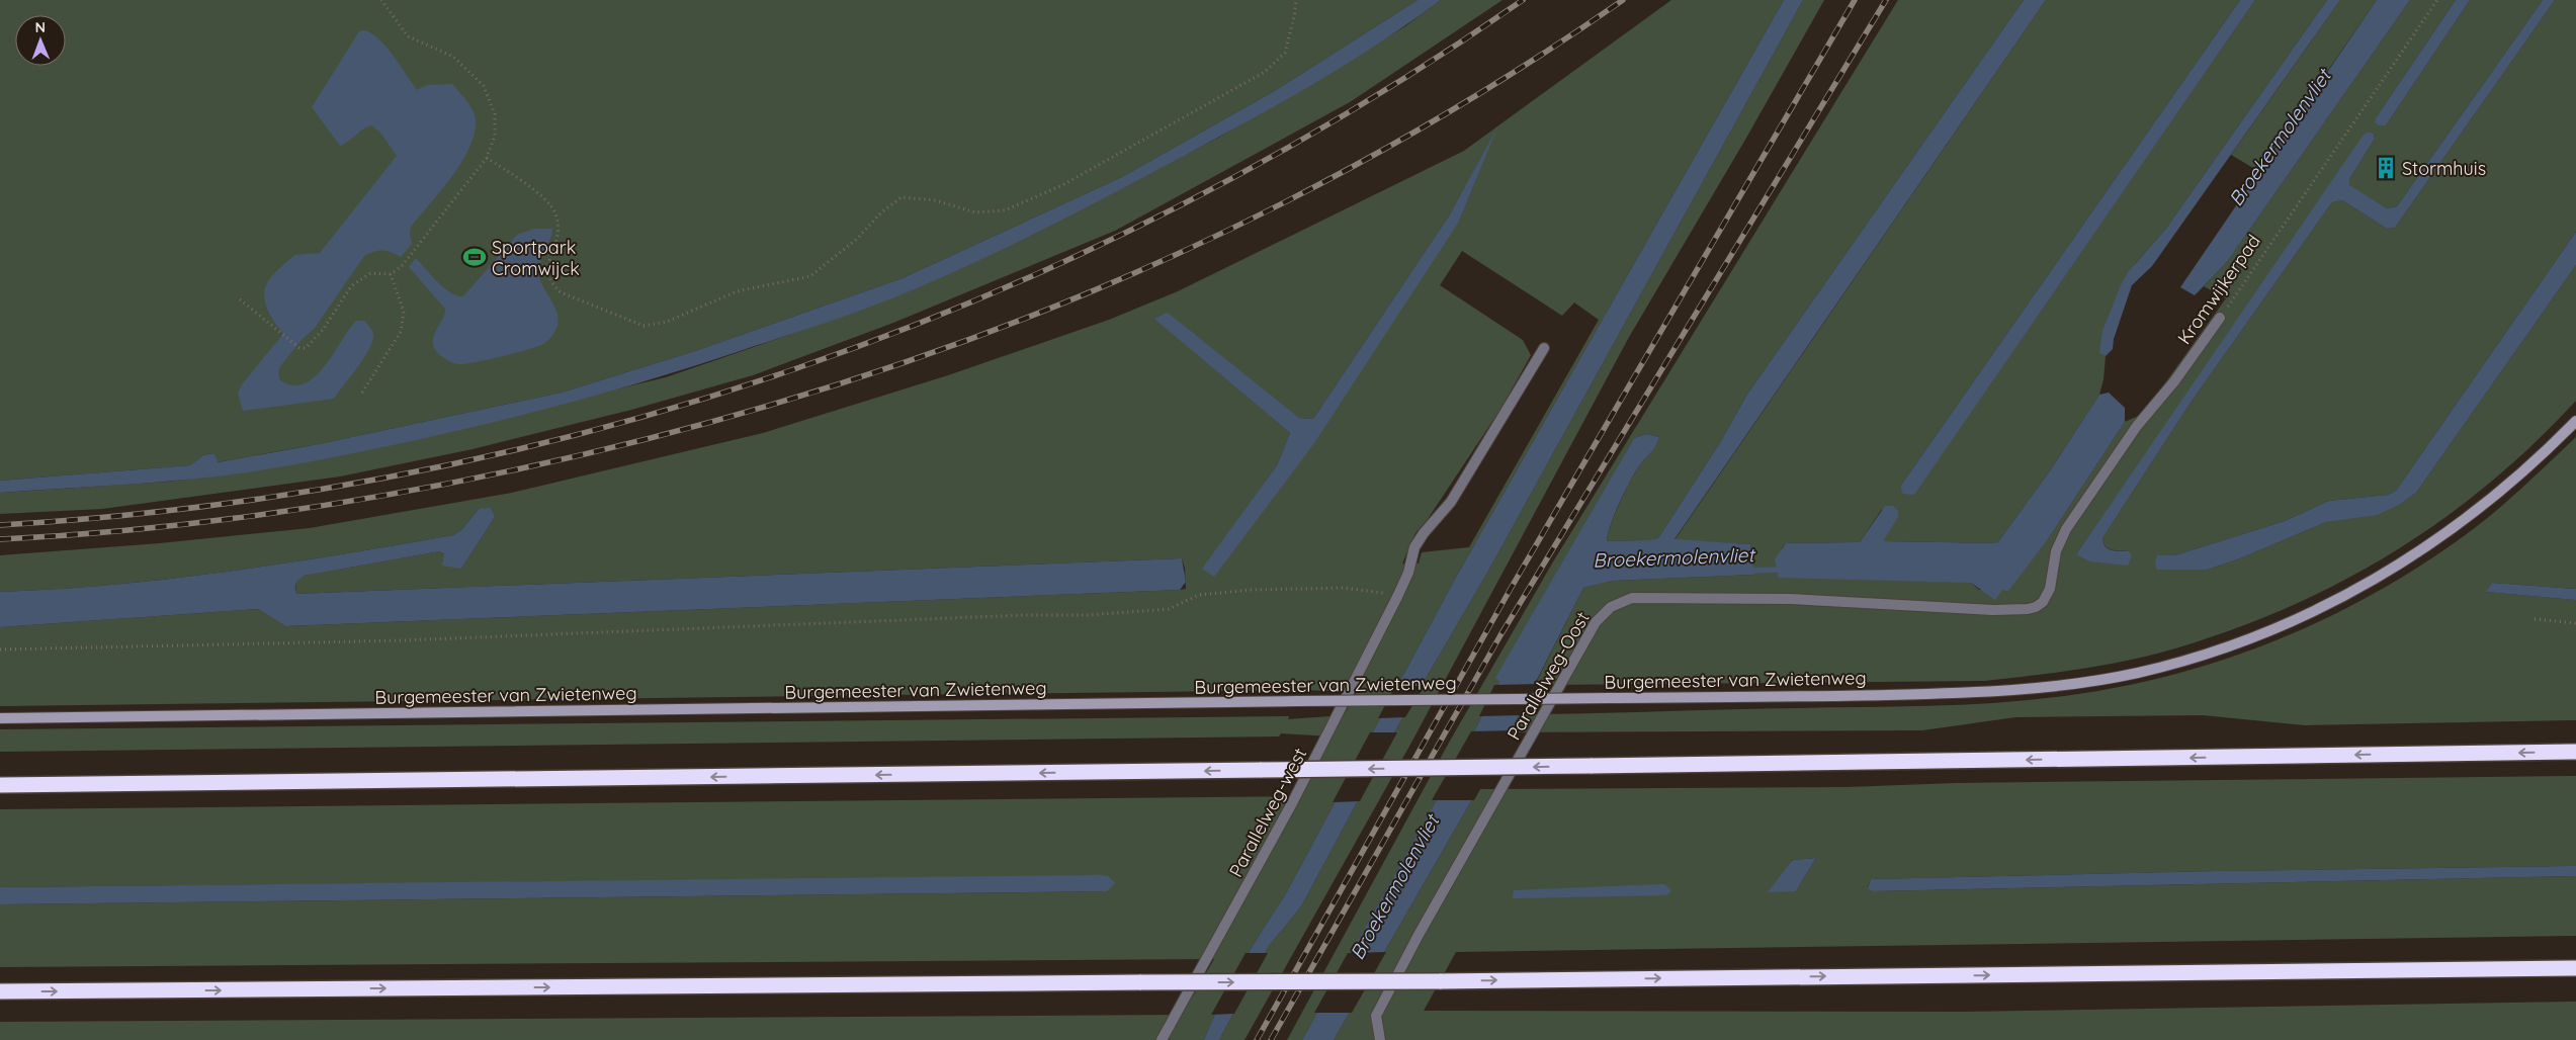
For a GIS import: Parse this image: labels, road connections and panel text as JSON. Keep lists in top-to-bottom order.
{
  "streets": {
    "main road": ["Burgemeester van Zwietenweg"],
    "street": ["Kromwijkerpad", "Parallelweg-Oost", "Parallelweg-west"]
  },
  "crossings": [
    ["Kromwijkerpad", "Parallelweg-Oost"]
  ],
  "water": ["Broekermolenvliet"],
  "places": {
    "building": ["Stormhuis"],
    "sports": ["Sportpark Cromwijck"]
  },
  "north": "top"
}
